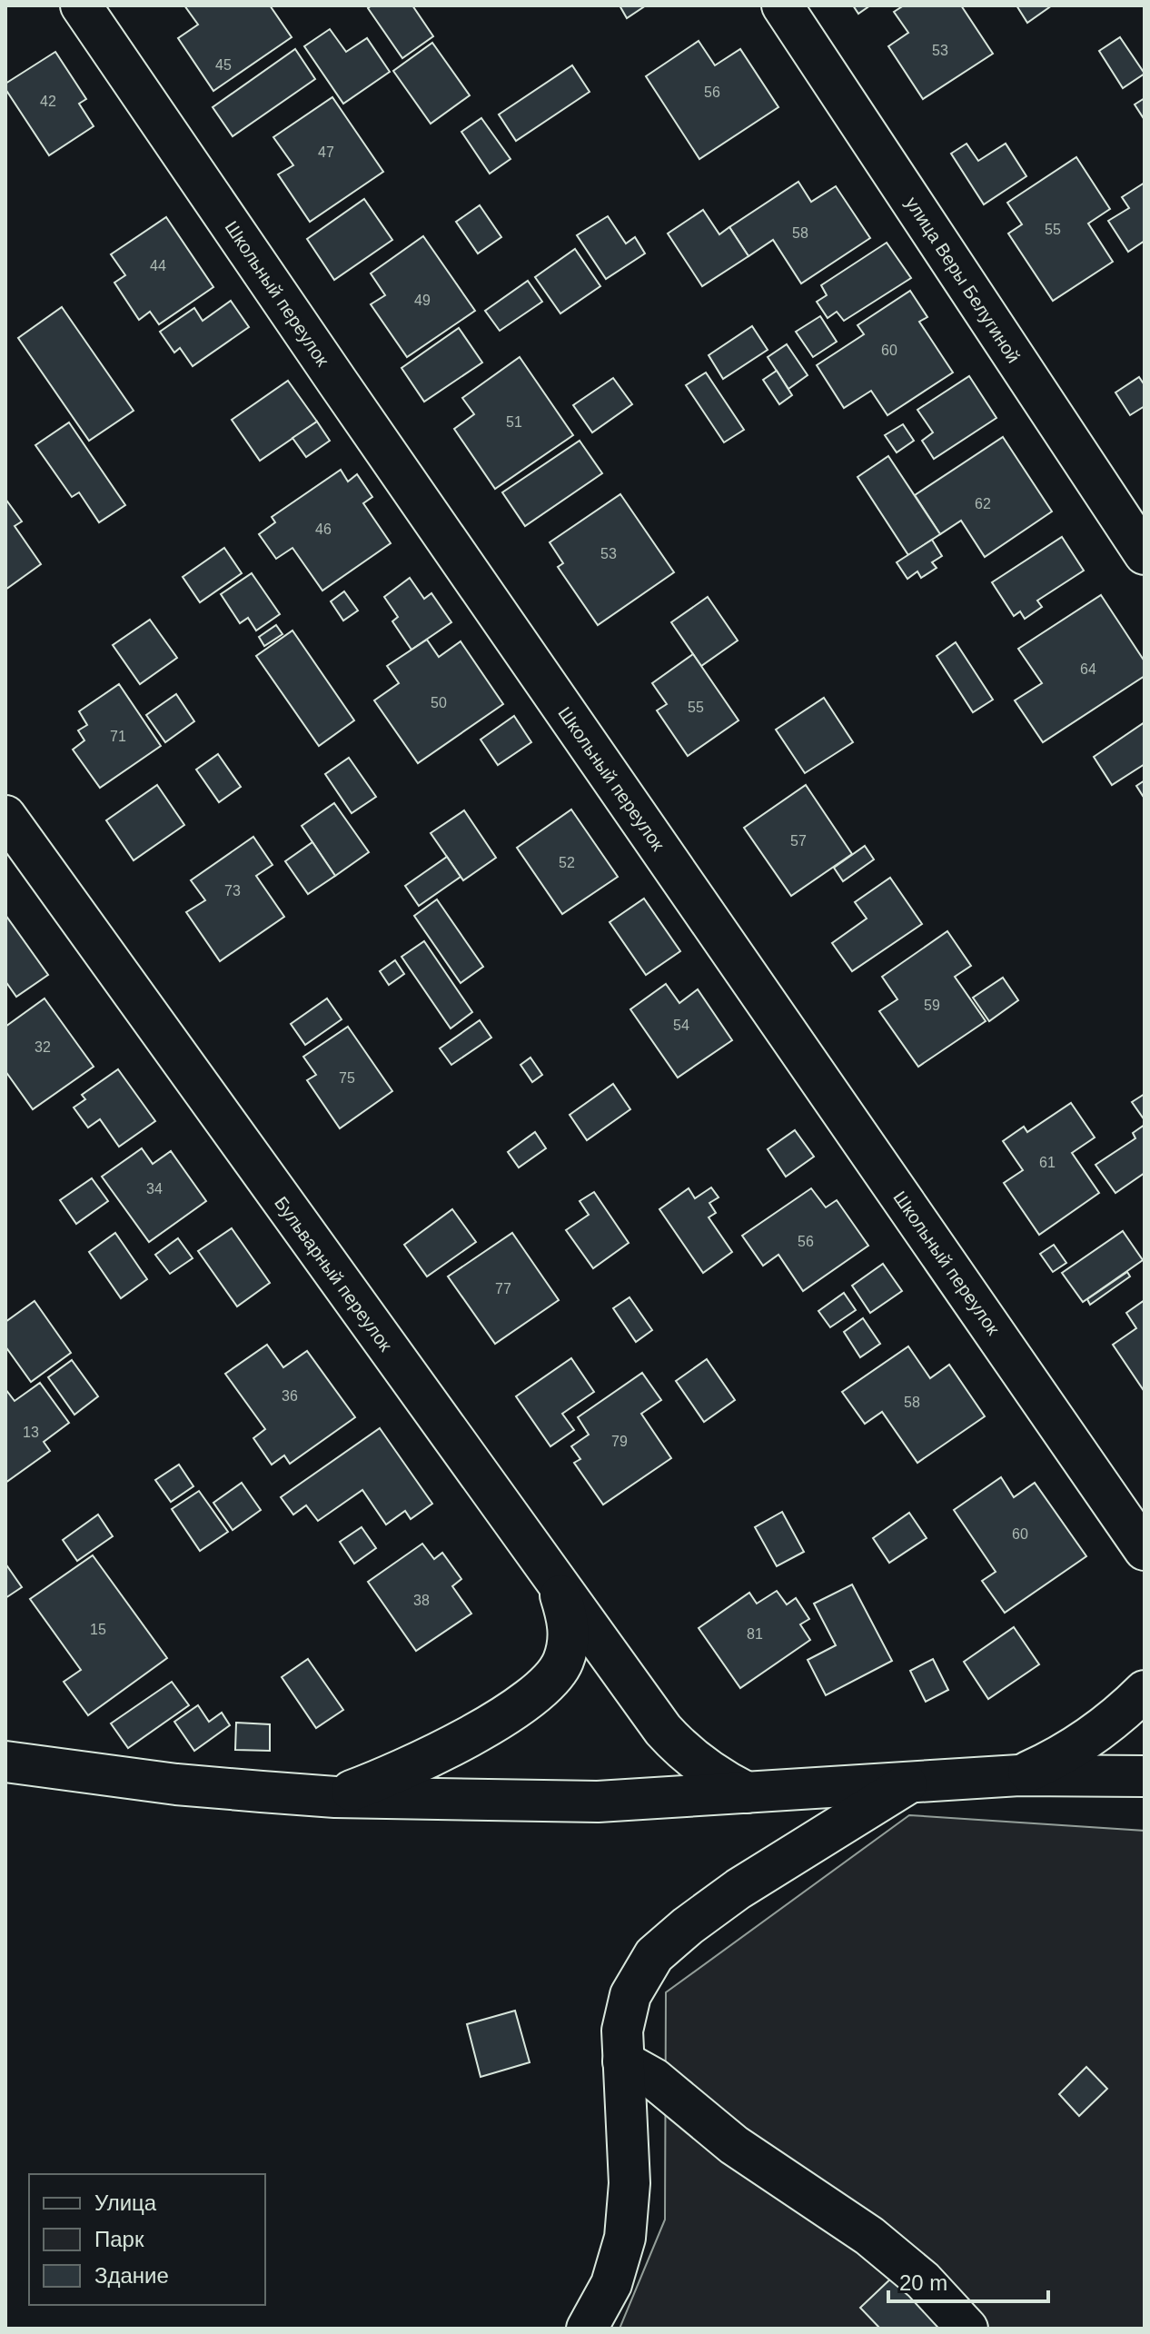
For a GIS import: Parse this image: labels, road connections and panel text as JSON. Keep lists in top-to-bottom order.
{
  "streets": {
    "street": ["улица Веры Белугиной", "Школьный переулок", "Бульварный переулок"]
  },
  "house_numbers": [
    "53",
    "45",
    "56",
    "42",
    "47",
    "55",
    "58",
    "44",
    "49",
    "60",
    "51",
    "62",
    "46",
    "53",
    "64",
    "50",
    "55",
    "71",
    "57",
    "52",
    "73",
    "59",
    "54",
    "32",
    "75",
    "61",
    "34",
    "56",
    "77",
    "36",
    "58",
    "13",
    "79",
    "60",
    "38",
    "15",
    "81"
  ],
  "legend": ["Улица", "Парк", "Здание"],
  "scale_bar": "20 m"
}
